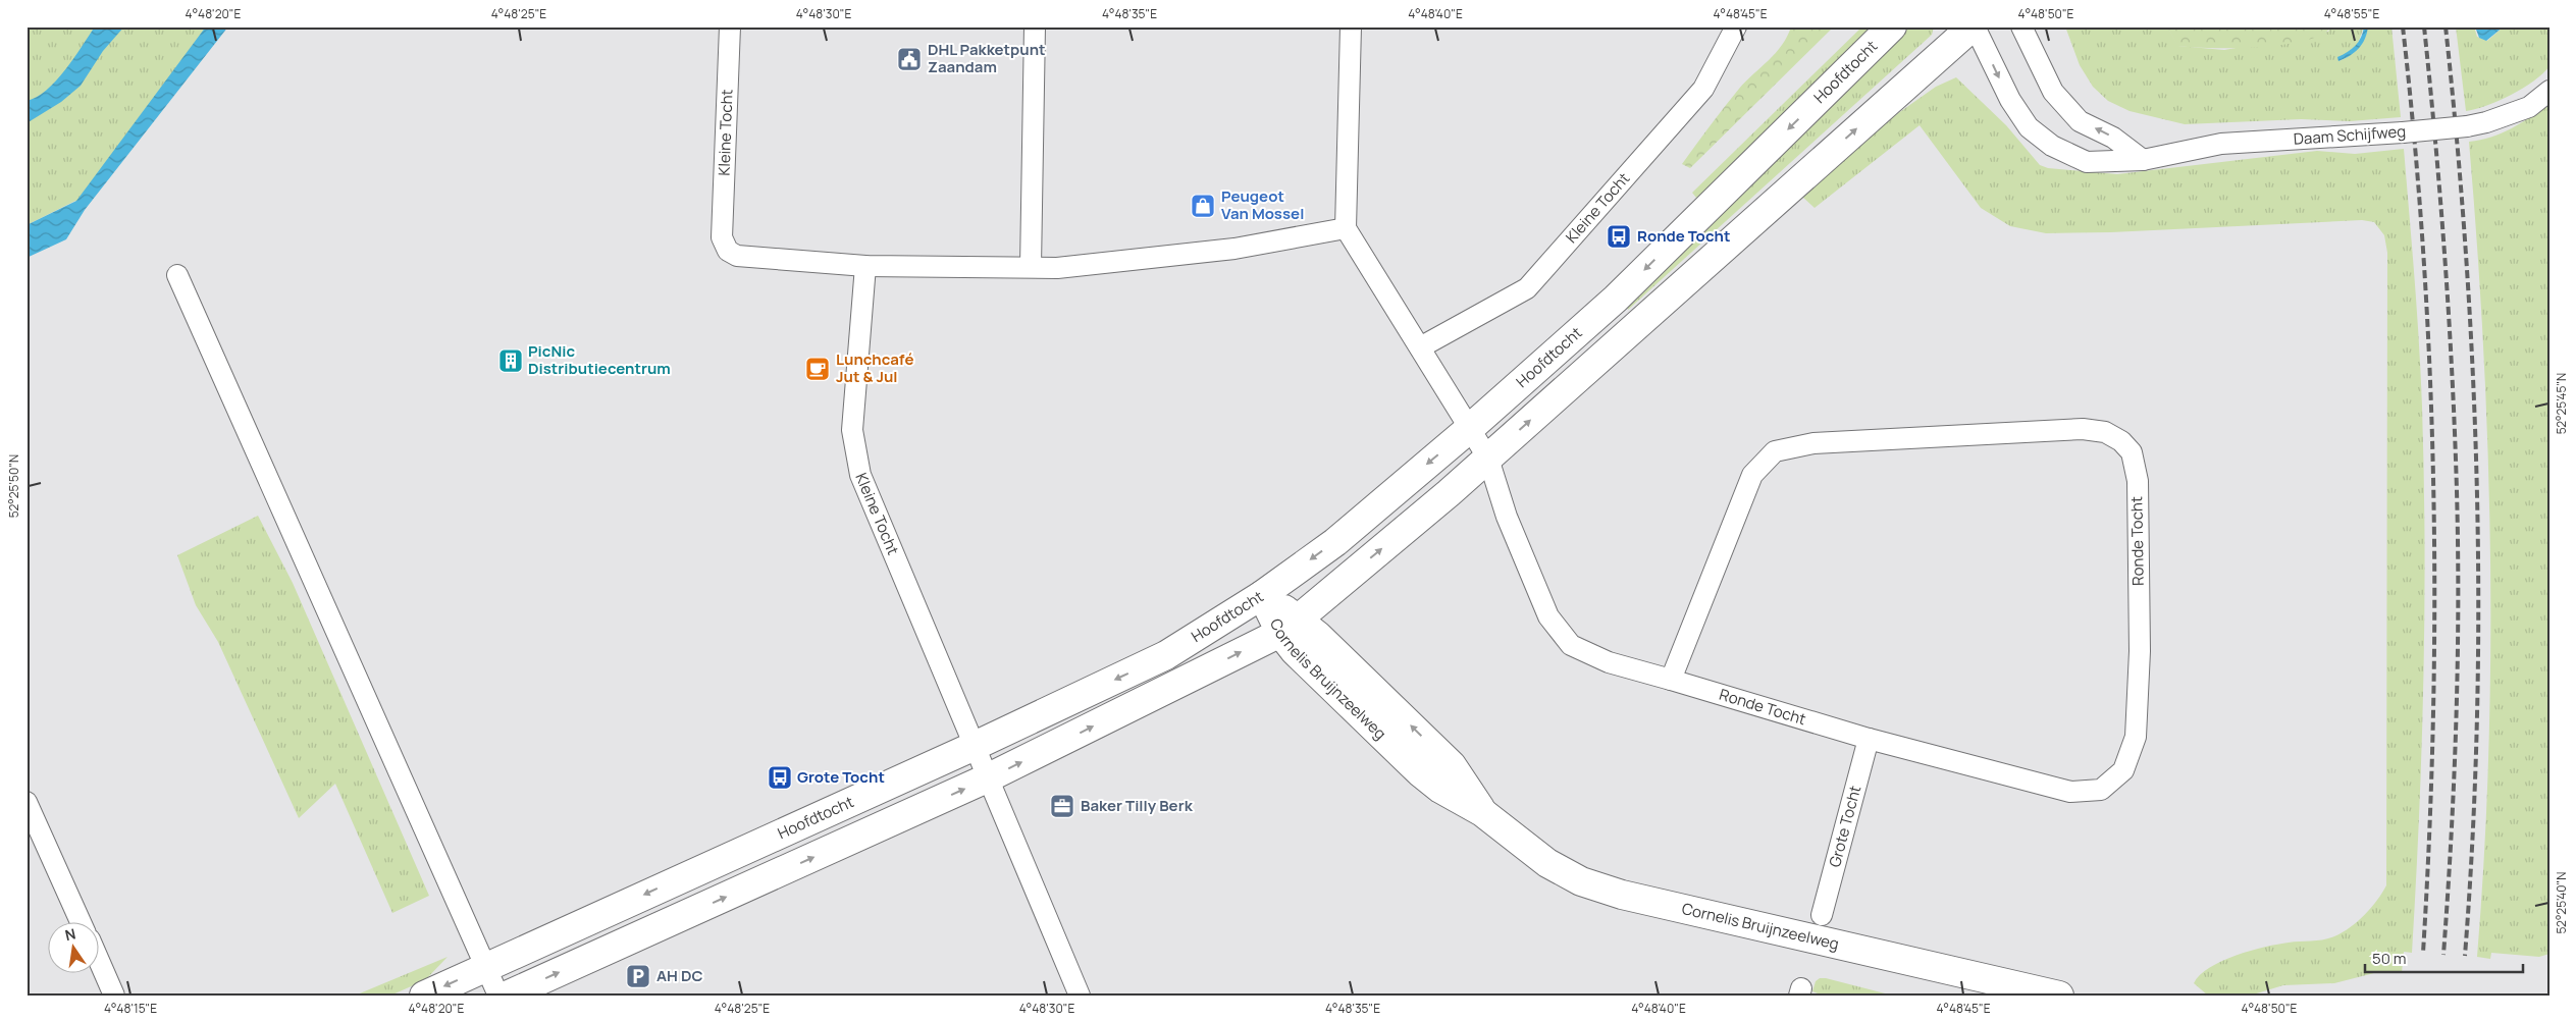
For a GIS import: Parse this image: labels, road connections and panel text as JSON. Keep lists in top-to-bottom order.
{
  "streets": {
    "main road": ["Hoofdtocht", "Cornelis Bruijnzeelweg"],
    "street": [
      "Kleine Tocht",
      "Daam Schijfweg",
      "Ronde Tocht",
      "Grote Tocht"
    ]
  },
  "crossings": [
    ["Hoofdtocht", "Kleine Tocht"],
    ["Hoofdtocht", "Ronde Tocht"],
    ["Hoofdtocht", "Cornelis Bruijnzeelweg"],
    ["Ronde Tocht", "Grote Tocht"]
  ],
  "places": {
    "public building": ["DHL Pakketpunt Zaandam"],
    "shop": ["Peugeot Van Mossel"],
    "bus stop": ["Ronde Tocht", "Grote Tocht"],
    "building": ["PicNic Distributiecentrum"],
    "cafe": ["Lunchcafé Jut & Jul"],
    "office": ["Baker Tilly Berk"],
    "parking": ["AH DC"]
  },
  "scale_bar": "50 m",
  "north": "top",
  "coordinates": [
    "4°48'20\"E",
    "4°48'25\"E",
    "4°48'30\"E",
    "4°48'35\"E",
    "4°48'40\"E",
    "4°48'45\"E",
    "4°48'50\"E",
    "4°48'55\"E",
    "52°25'45\"N",
    "52°25'50\"N",
    "52°25'40\"N",
    "4°48'15\"E"
  ]
}
